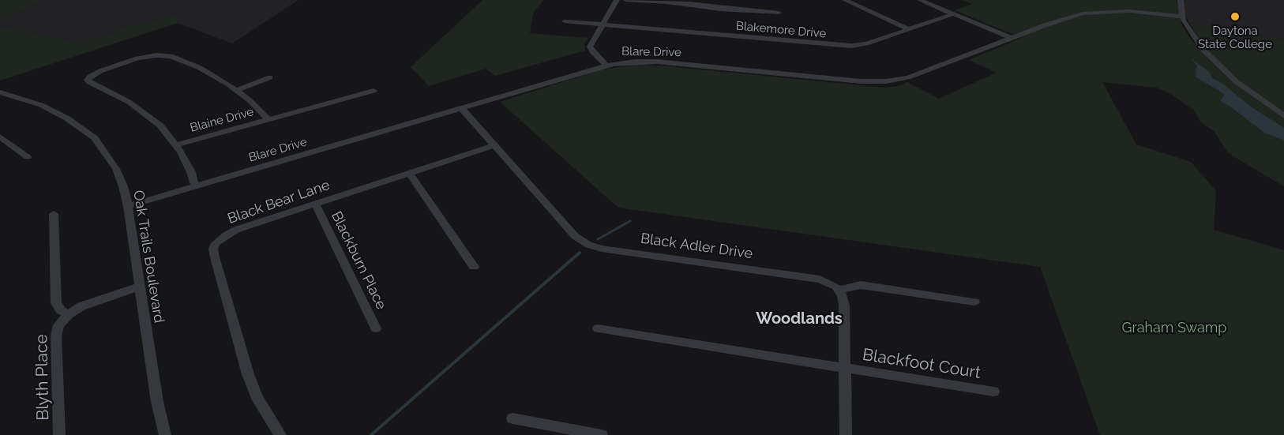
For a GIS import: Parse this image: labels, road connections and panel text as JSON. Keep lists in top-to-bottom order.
{
  "streets": {
    "street": [
      "Blakemore Drive",
      "Blare Drive",
      "Blaine Drive",
      "Black Bear Lane",
      "Black Adler Drive",
      "Oak Trails Boulevard",
      "Blackburn Place",
      "Blackfoot Court",
      "Blyth Place"
    ]
  },
  "crossings": [
    ["Blare Drive", "Blaine Drive"],
    ["Blare Drive", "Black Adler Drive"],
    ["Blare Drive", "Oak Trails Boulevard"],
    ["Black Bear Lane", "Black Adler Drive"],
    ["Black Bear Lane", "Blackburn Place"]
  ],
  "districts": ["Woodlands"],
  "parks": ["Graham Swamp"],
  "places": ["Daytona State College"]
}
